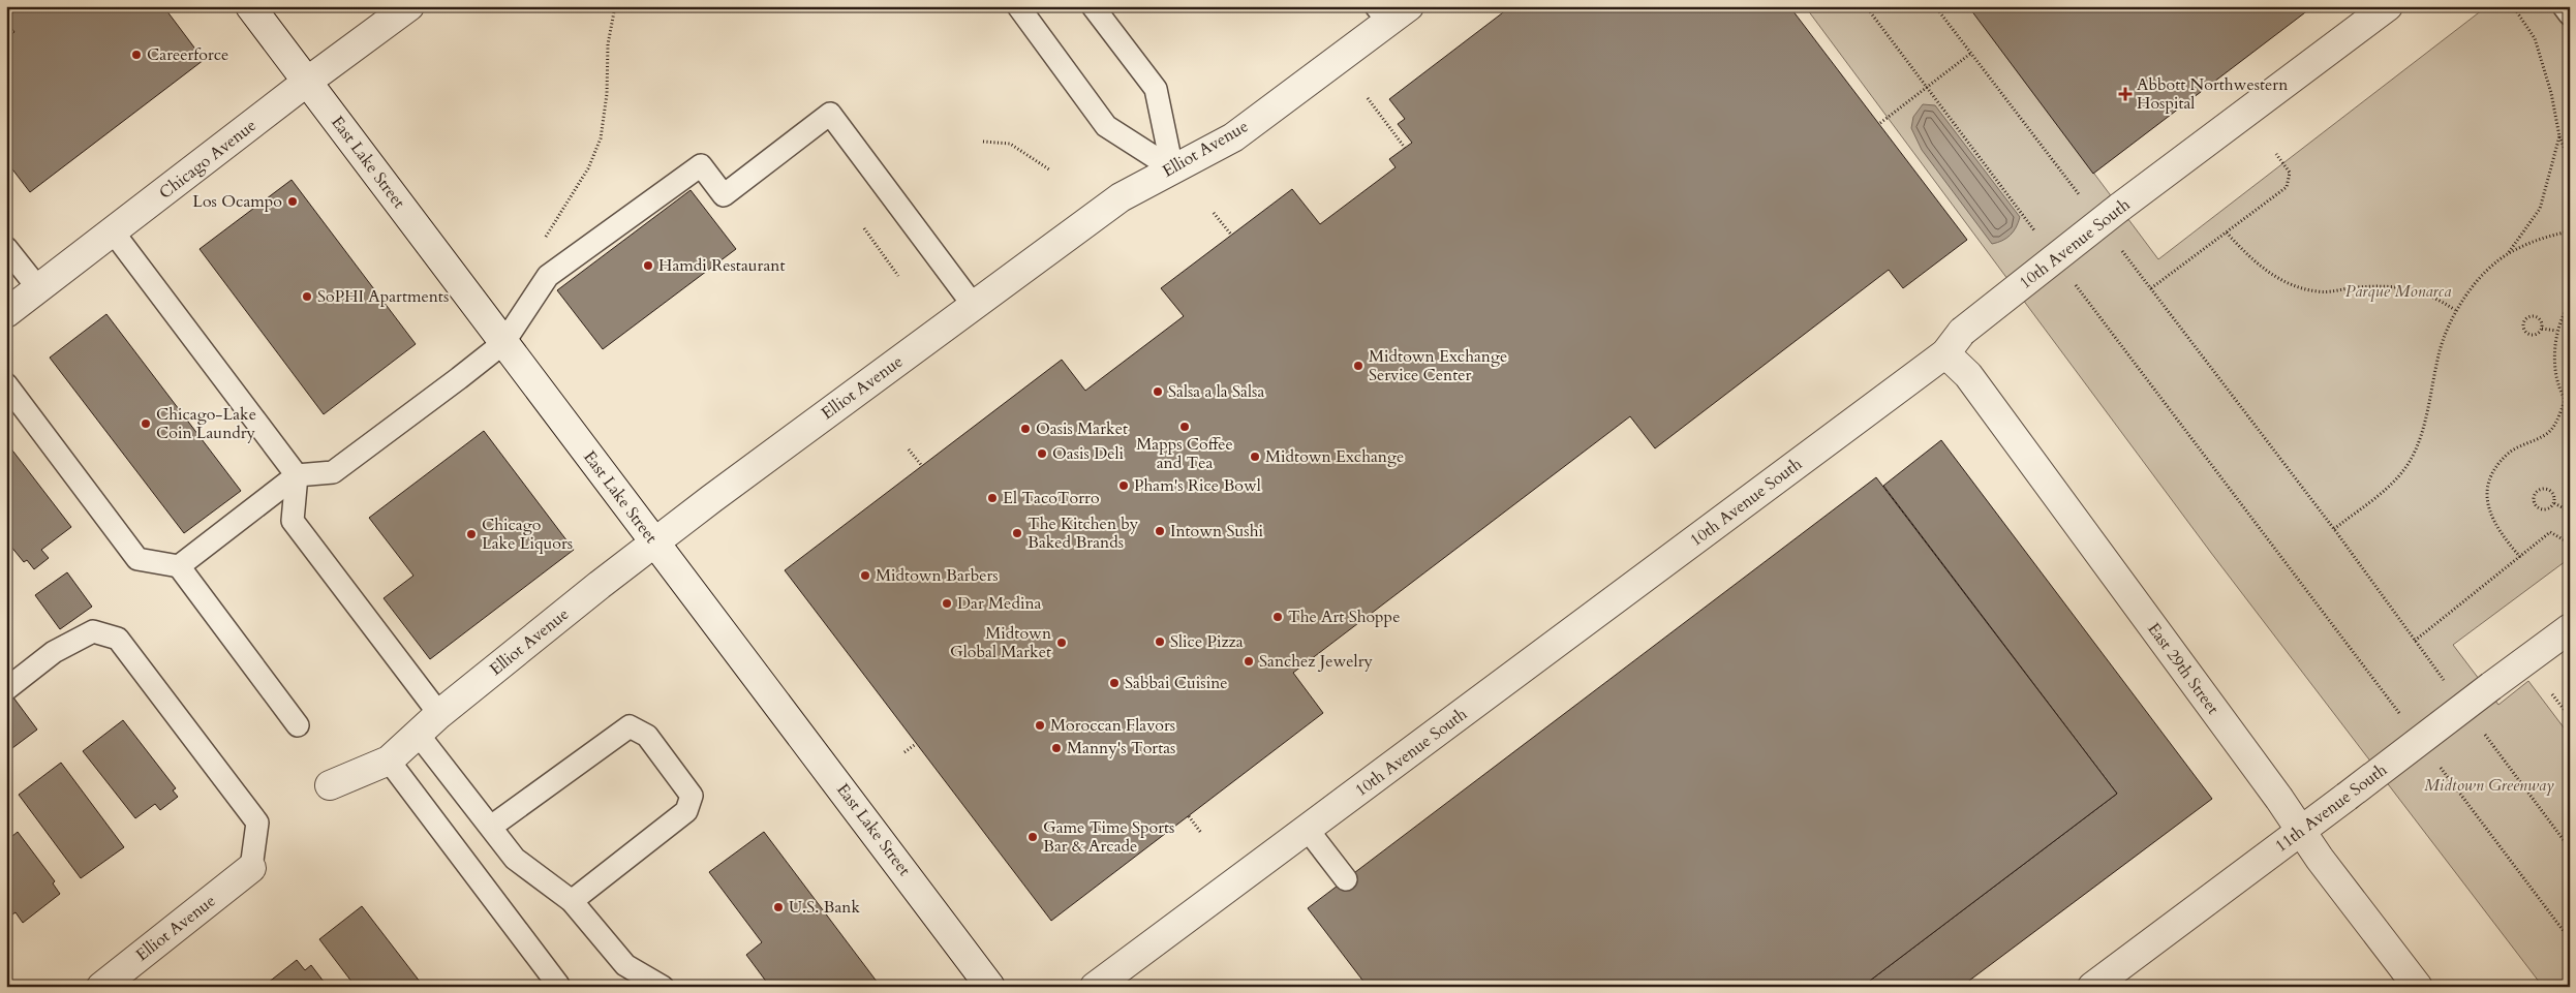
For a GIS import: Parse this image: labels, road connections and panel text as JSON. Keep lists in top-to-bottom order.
{
  "streets": {
    "street": [
      "Elliot Avenue",
      "Chicago Avenue",
      "East Lake Street",
      "10th Avenue South",
      "East 29th Street",
      "11th Avenue South"
    ]
  },
  "crossings": [
    ["Elliot Avenue", "East Lake Street"],
    ["Chicago Avenue", "East Lake Street"],
    ["10th Avenue South", "East 29th Street"],
    ["East 29th Street", "11th Avenue South"]
  ],
  "parks": ["Parque Monarca", "Midtown Greenway"],
  "places": {
    "other": [
      "Careerforce",
      "Los Ocampo",
      "Hamdi Restaurant",
      "SoPHI Apartments",
      "Midtown Exchange Service Center",
      "Salsa a la Salsa",
      "Chicago-Lake Coin Laundry",
      "Mapps Coffee and Tea",
      "Oasis Market",
      "Oasis Deli",
      "Midtown Exchange",
      "Pham's Rice Bowl",
      "El TacoTorro",
      "Intown Sushi",
      "The Kitchen by Baked Brands",
      "Chicago Lake Liquors",
      "Midtown Barbers",
      "Dar Medina",
      "The Art Shoppe",
      "Slice Pizza",
      "Midtown Global Market",
      "Sanchez Jewelry",
      "Sabbai Cuisine",
      "Moroccan Flavors",
      "Manny's Tortas",
      "Game Time Sports Bar & Arcade",
      "U.S. Bank"
    ],
    "health": ["Abbott Northwestern Hospital"]
  }
}
